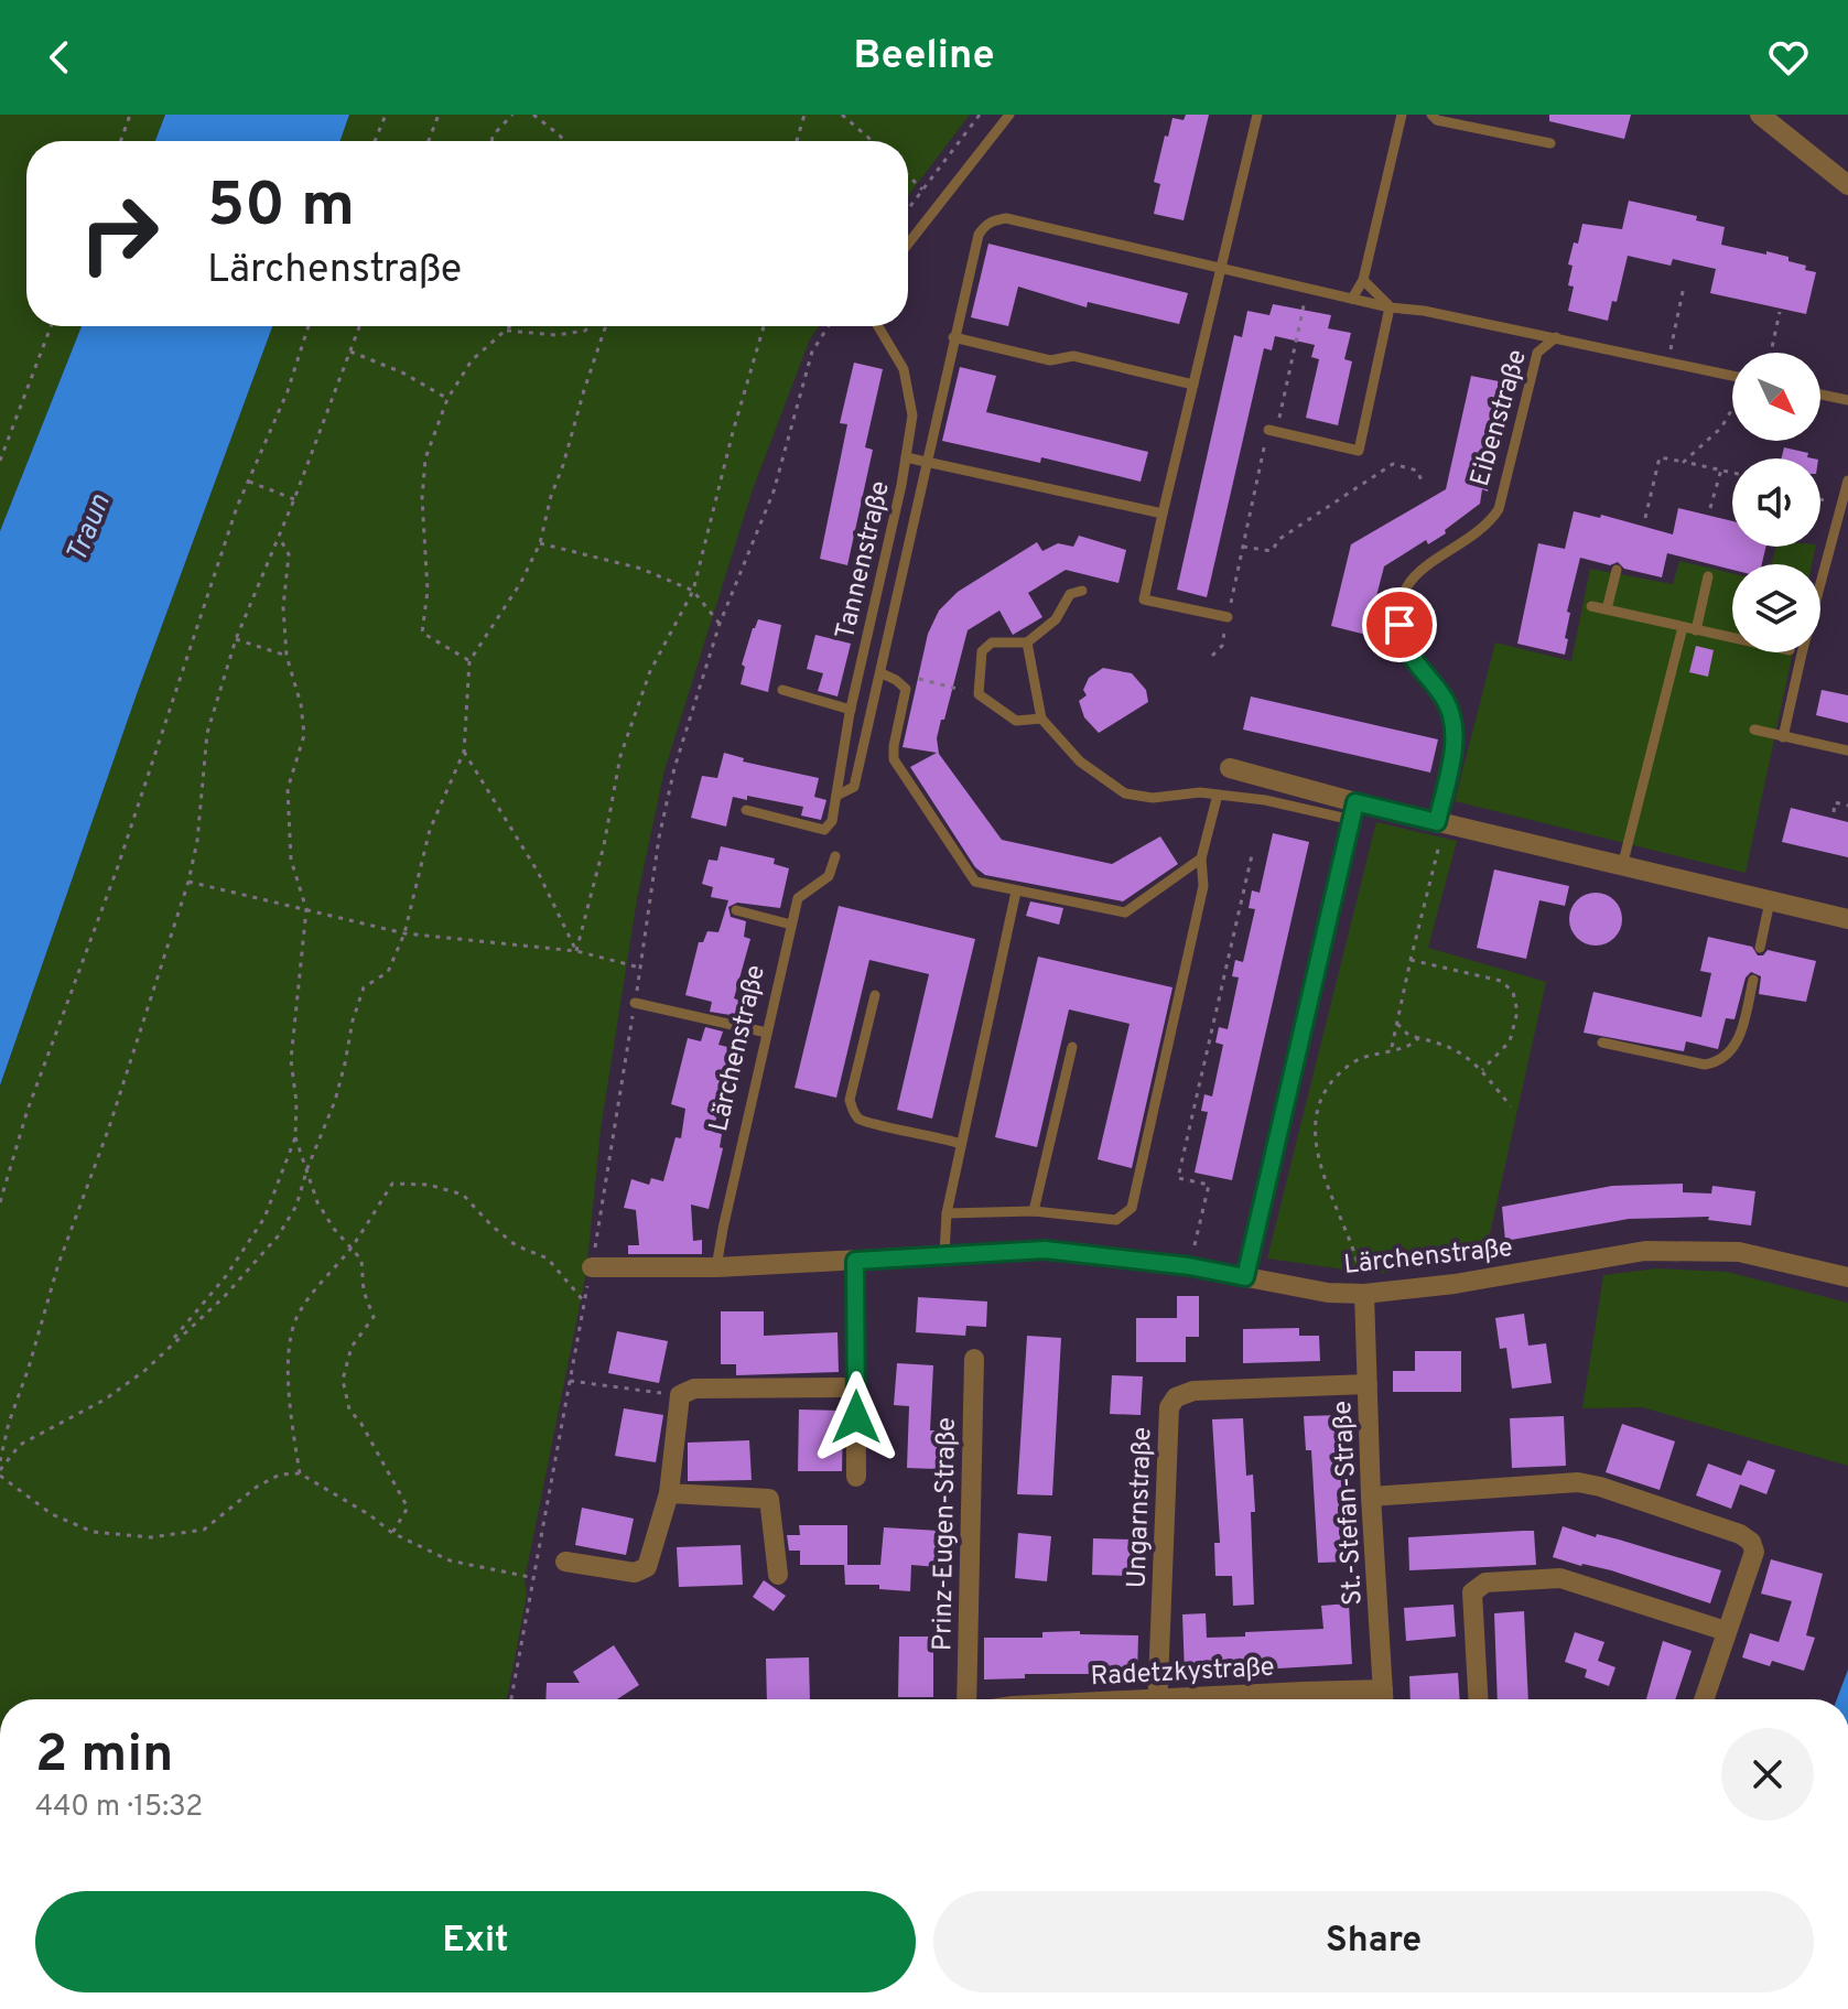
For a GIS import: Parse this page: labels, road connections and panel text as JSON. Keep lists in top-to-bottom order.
{
  "streets": {
    "street": [
      "Lärchenstraße",
      "St.-Stefan-Straße",
      "Ungarnstraße",
      "Prinz-Eugen-Straße"
    ],
    "lane": ["Eibenstraße", "Tannenstraße"]
  },
  "crossings": [
    ["Lärchenstraße", "St.-Stefan-Straße"],
    ["St.-Stefan-Straße", "Ungarnstraße"]
  ],
  "water": ["Traun"],
  "north": "bottom right",
  "page": {
    "header": "Beeline",
    "turn": ["50 m", "Lärchenstraße"],
    "heading": ["2 min", "440 m · 15:32"],
    "buttons": ["Exit", "Share"]
  }
}
